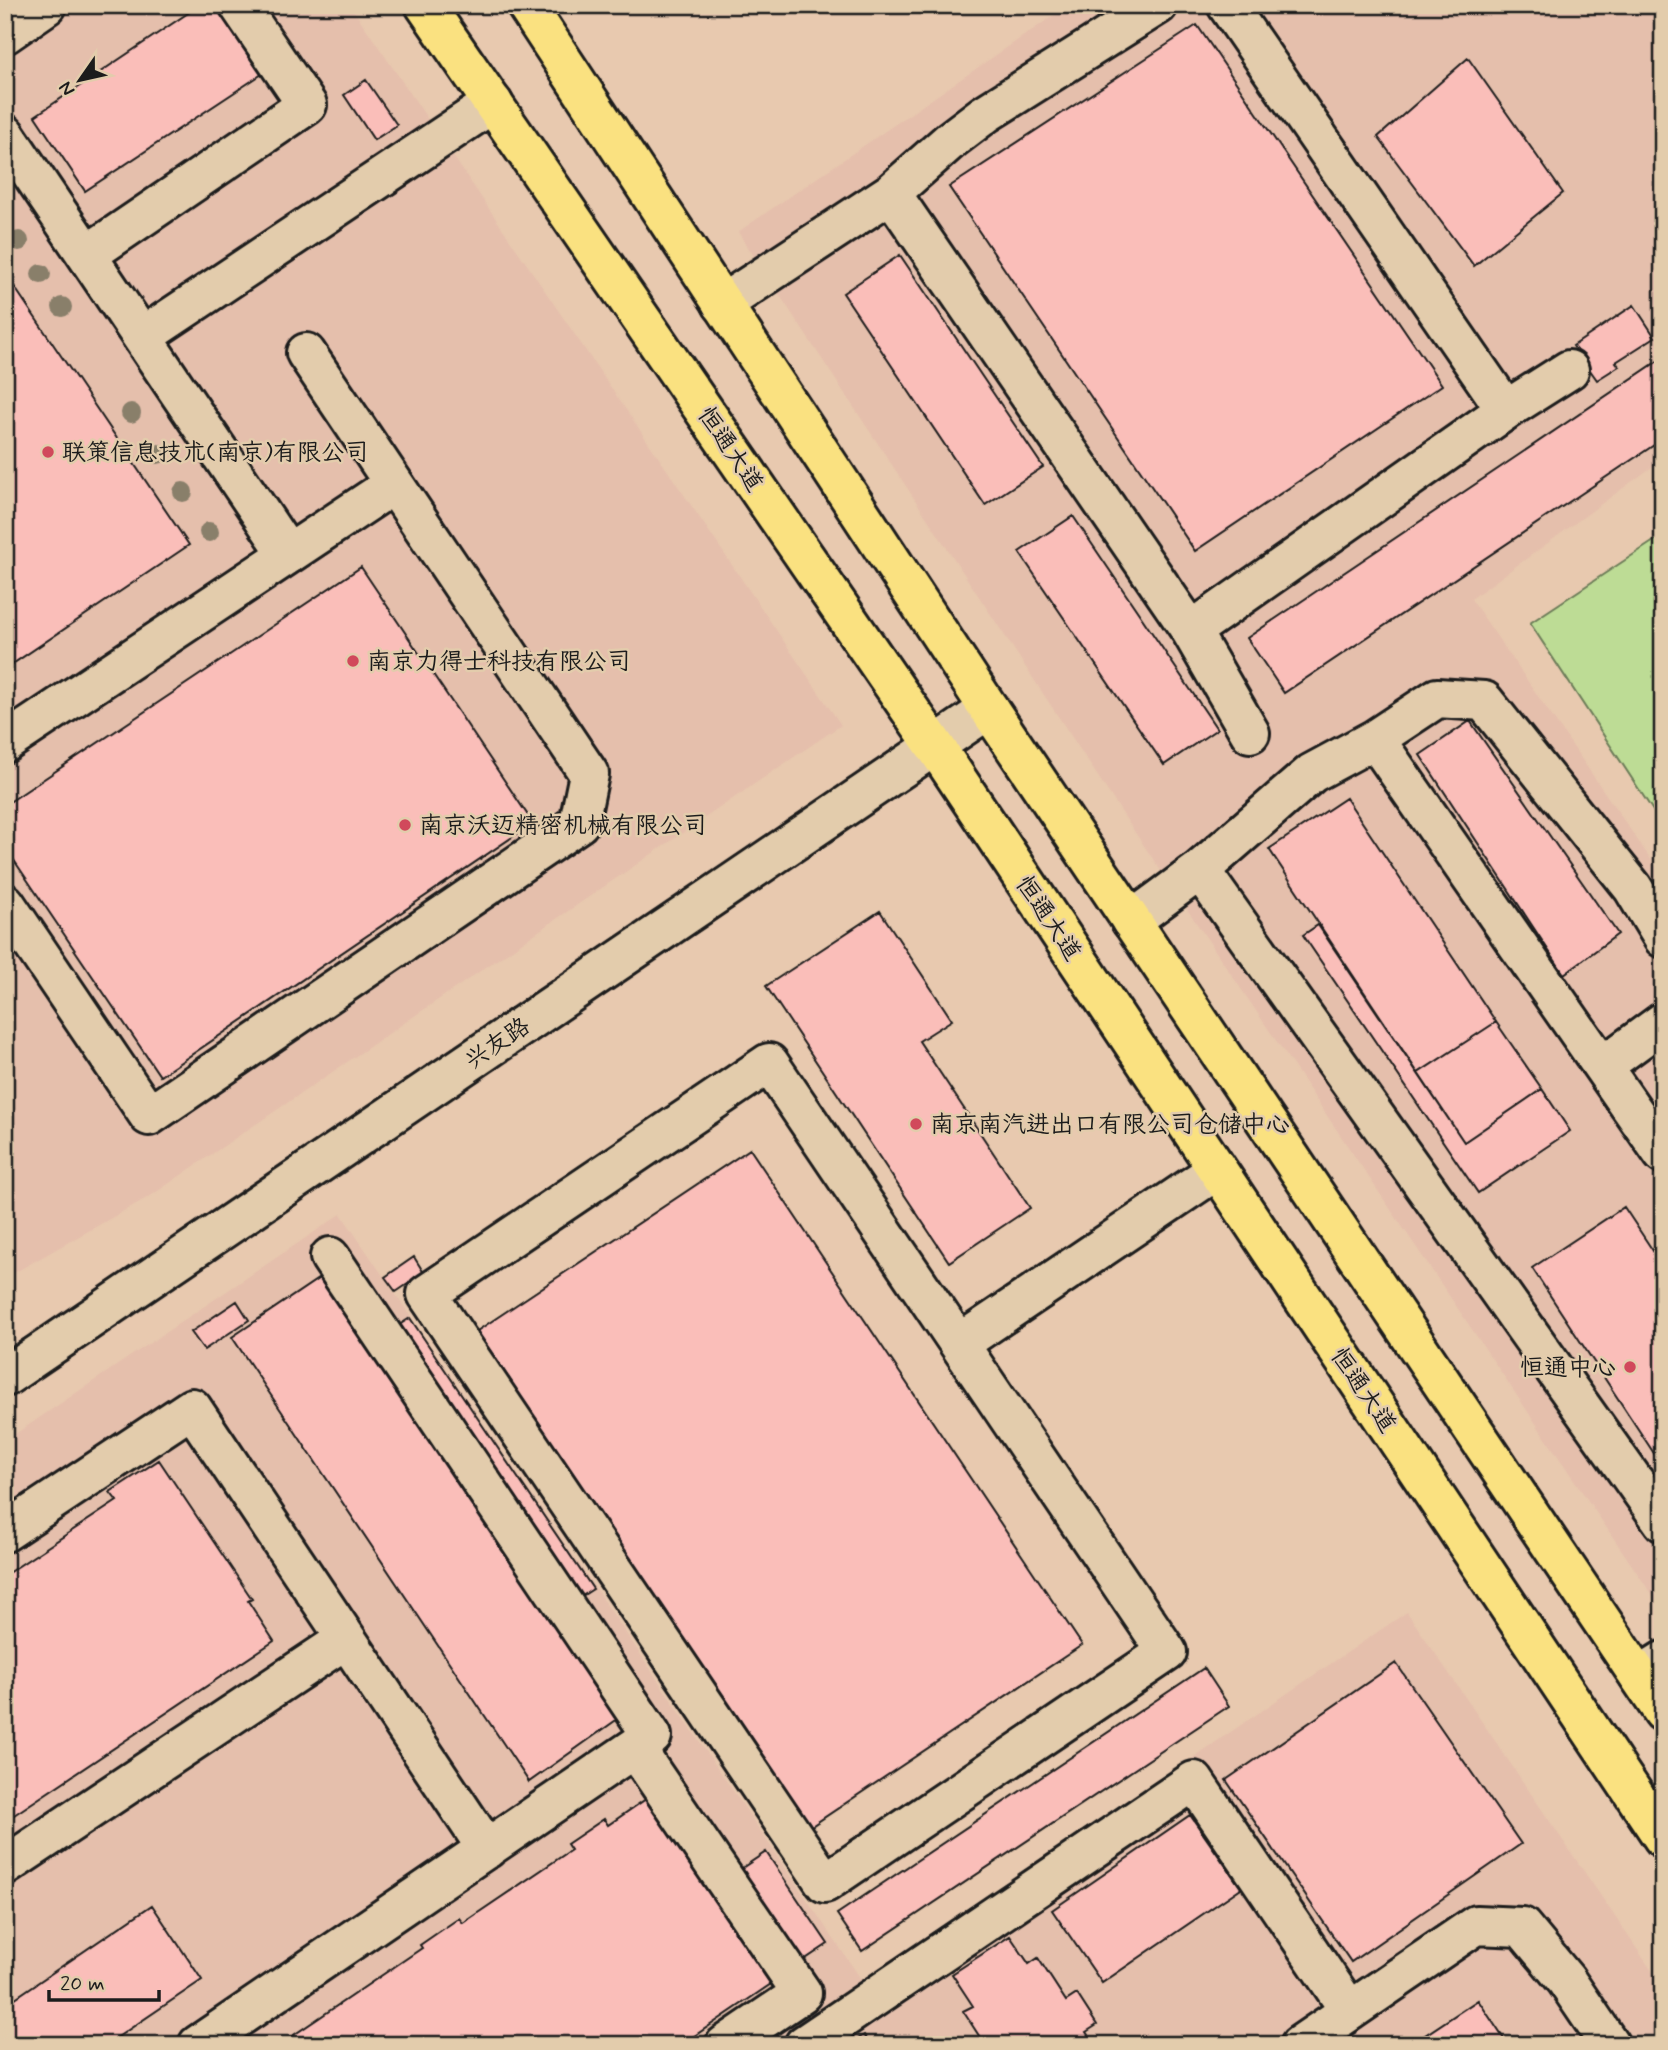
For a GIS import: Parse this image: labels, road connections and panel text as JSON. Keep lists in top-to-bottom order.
{
  "streets": {
    "main road": ["恒通大道"],
    "street": ["兴友路"]
  },
  "crossings": [
    ["恒通大道", "兴友路"]
  ],
  "places": [
    "联策信息技术(南京)有限公司",
    "南京力得士科技有限公司",
    "南京沃迈精密机械有限公司",
    "南京南汽进出口有限公司仓储中心",
    "恒通中心"
  ],
  "scale_bar": "20 m",
  "north": "bottom left"
}
